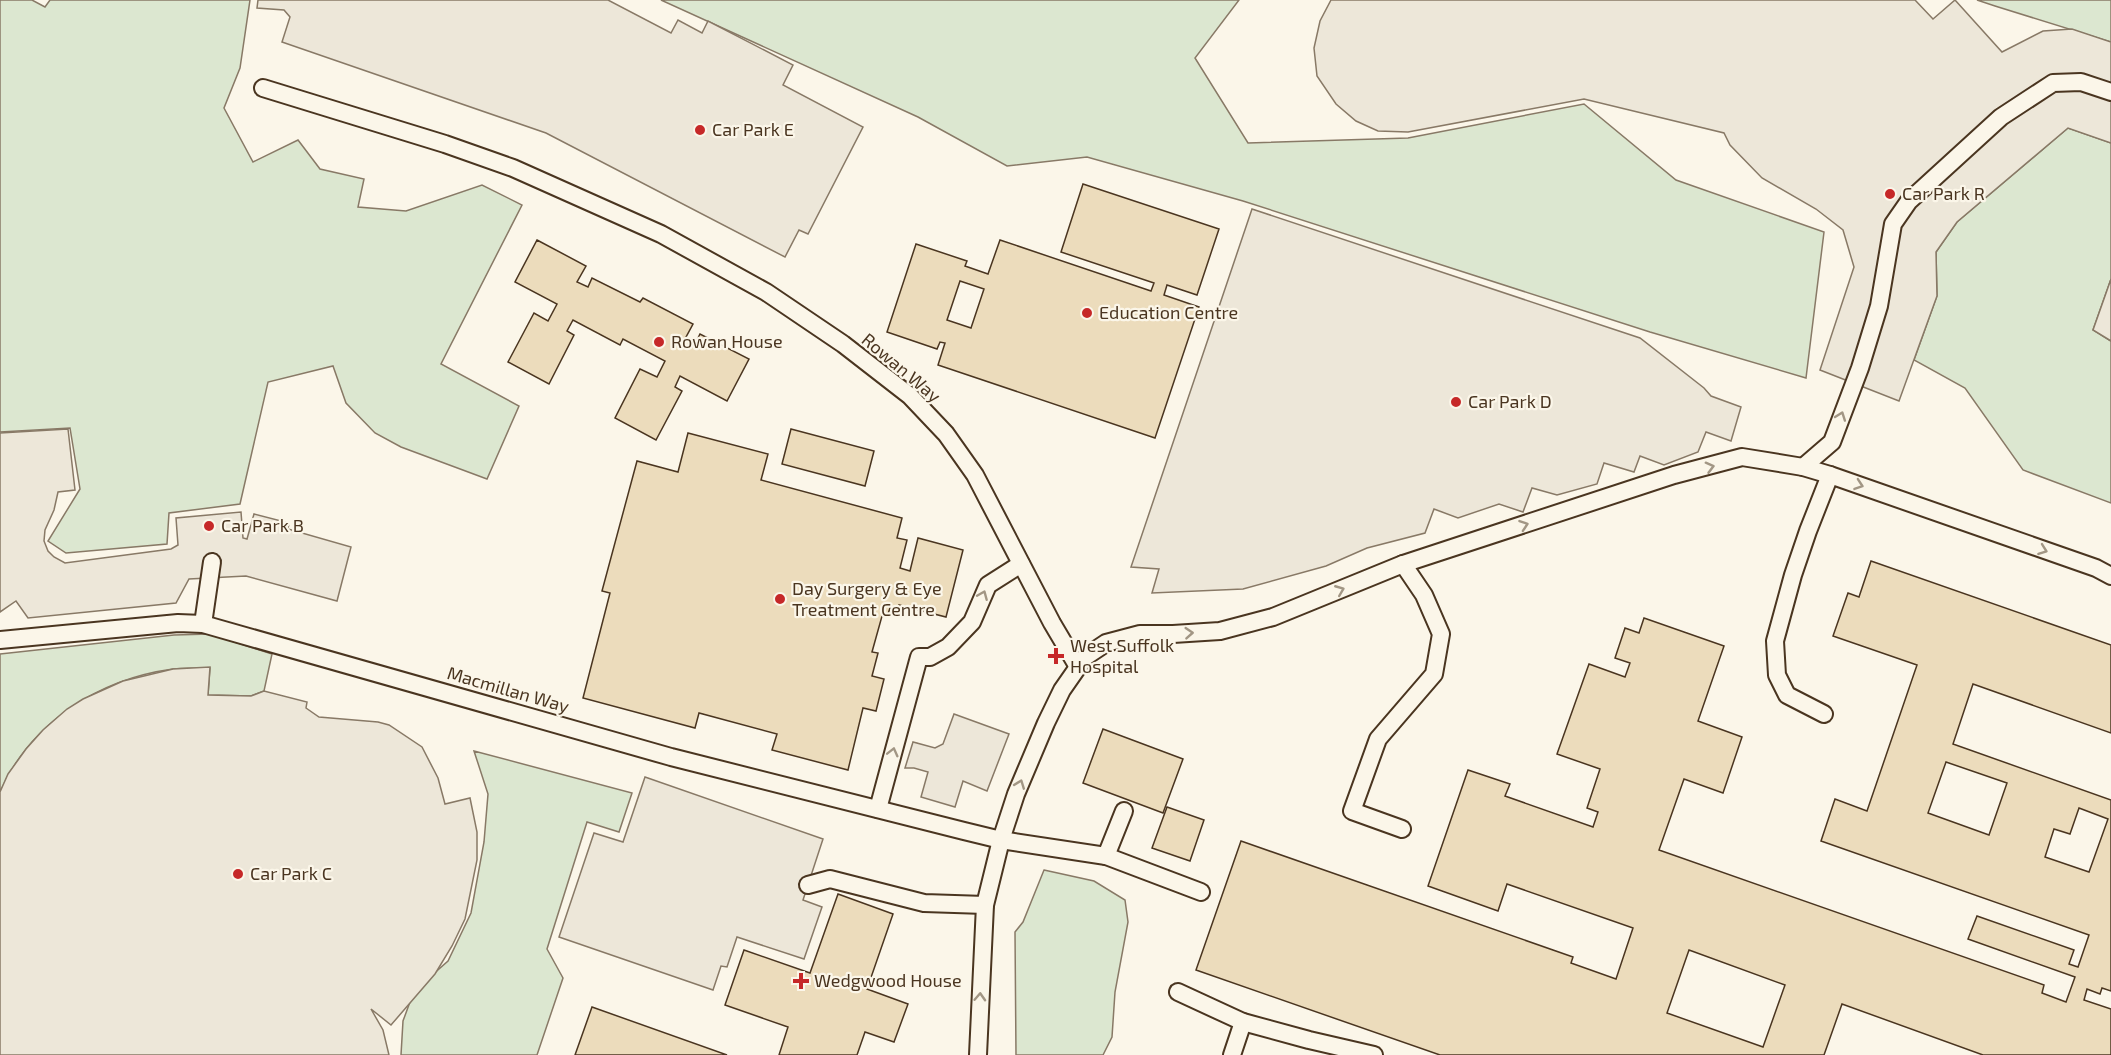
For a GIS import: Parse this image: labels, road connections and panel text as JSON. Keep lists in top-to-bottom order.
{
  "streets": {
    "lane": ["Rowan Way", "Macmillan Way"]
  },
  "places": {
    "other": [
      "Car Park E",
      "Car Park R",
      "Education Centre",
      "Rowan House",
      "Car Park D",
      "Car Park B",
      "Day Surgery & Eye Treatment Centre",
      "Car Park C"
    ],
    "health": ["West Suffolk Hospital", "Wedgwood House"]
  }
}
